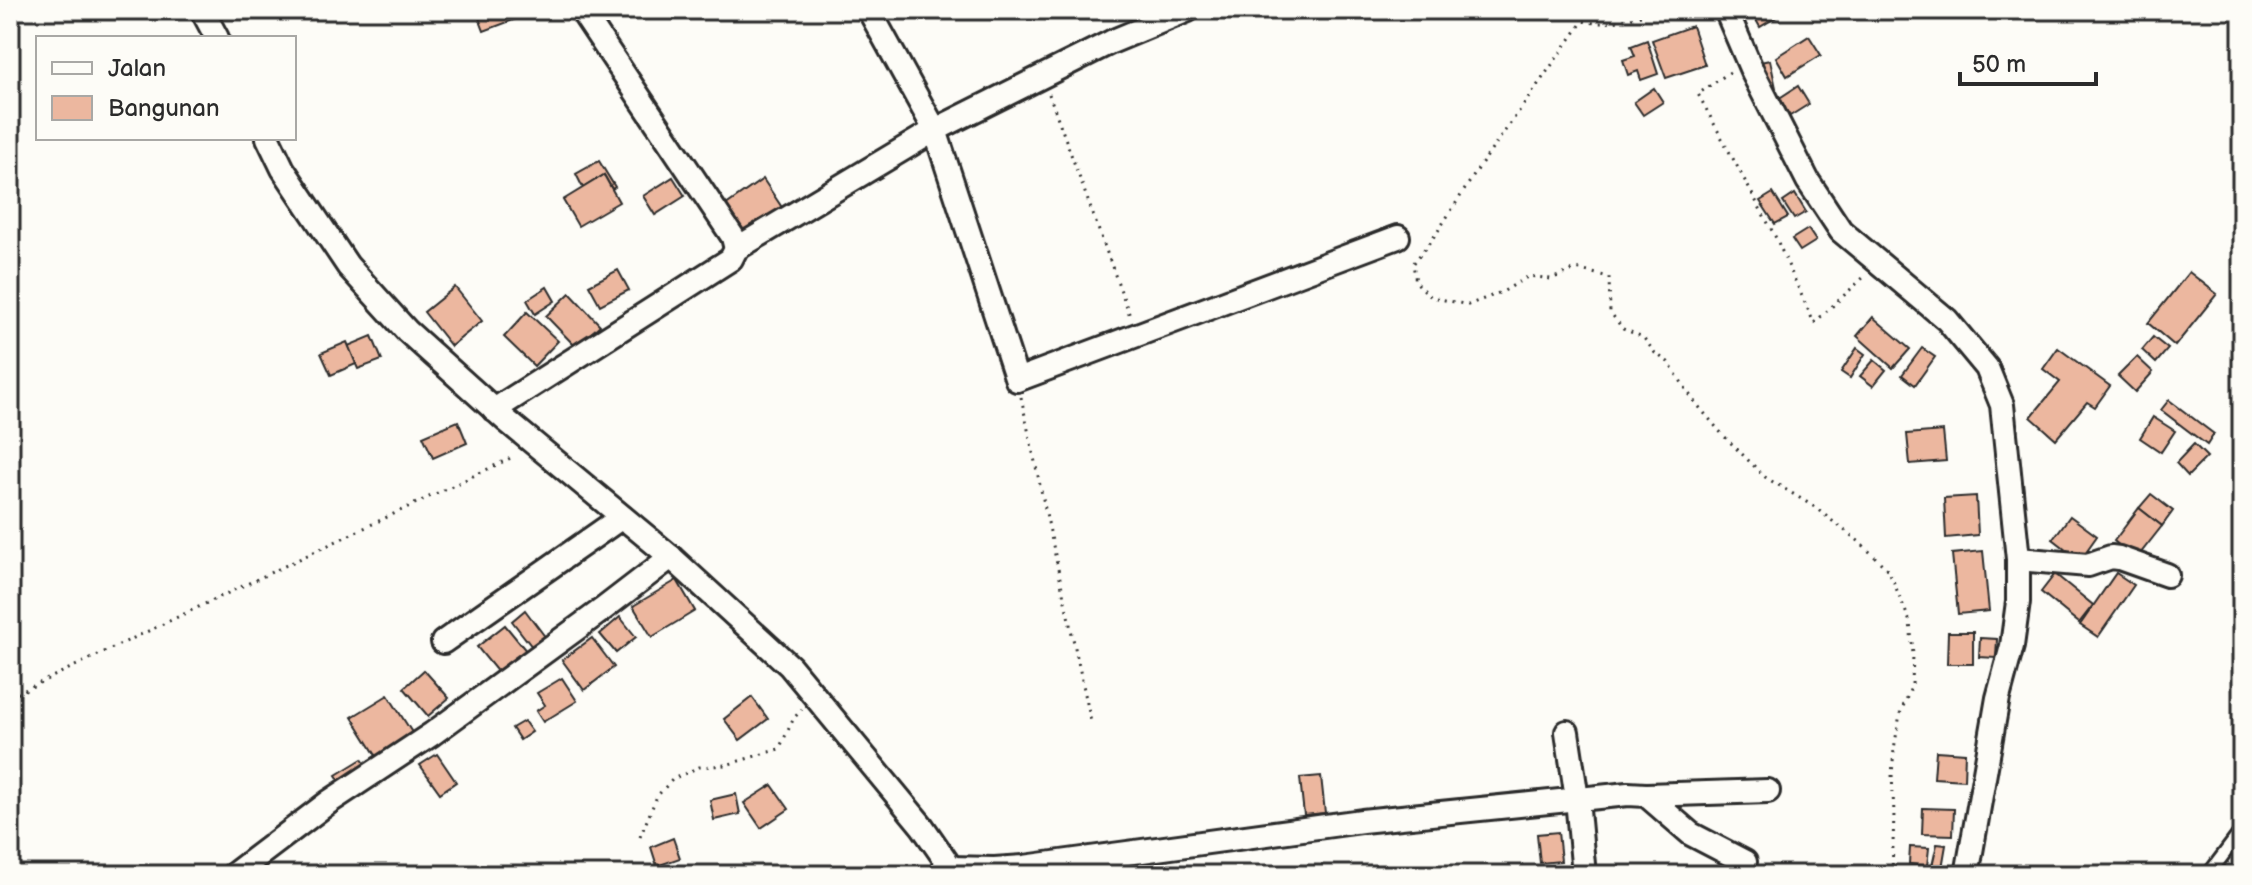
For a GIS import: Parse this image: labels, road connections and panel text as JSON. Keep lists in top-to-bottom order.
{
  "legend": ["Jalan", "Bangunan"],
  "scale_bar": "50 m"
}
